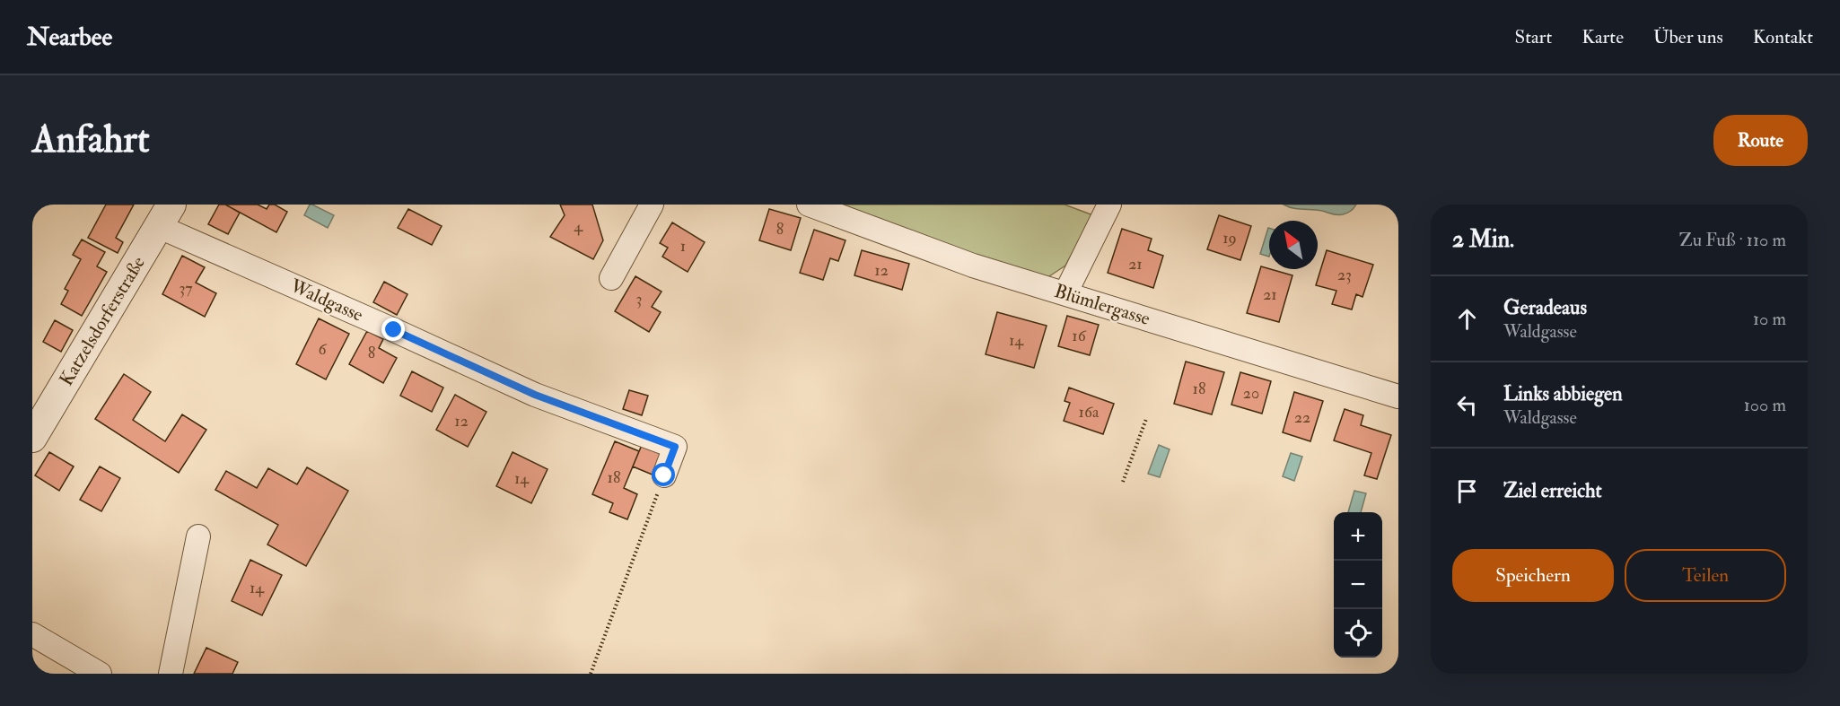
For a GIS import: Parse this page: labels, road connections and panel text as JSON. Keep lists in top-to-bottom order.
{
  "streets": {
    "street": ["Waldgasse", "Blümlergasse", "Katzelsdorferstraße"]
  },
  "crossings": [
    ["Waldgasse", "Katzelsdorferstraße"]
  ],
  "house_numbers": [
    "4",
    "8",
    "19",
    "1",
    "21",
    "12",
    "23",
    "37",
    "21",
    "3",
    "16",
    "14",
    "6",
    "8",
    "18",
    "20",
    "16a",
    "22",
    "12",
    "18",
    "14",
    "14"
  ],
  "north": "top left",
  "page": {
    "header": "Nearbee",
    "nav": [
      "Start",
      "Karte",
      "Über uns",
      "Kontakt"
    ],
    "buttons": [
      "Route",
      ["Speichern", "Teilen"]
    ],
    "title": "Anfahrt",
    "heading": ["2 Min.", "Zu Fuß · 110 m"],
    "list": [
      ["Geradeaus", "Waldgasse", "10 m"],
      ["Links abbiegen", "Waldgasse", "100 m"],
      "Ziel erreicht"
    ],
    "map_buttons": ["+", "−"]
  }
}
